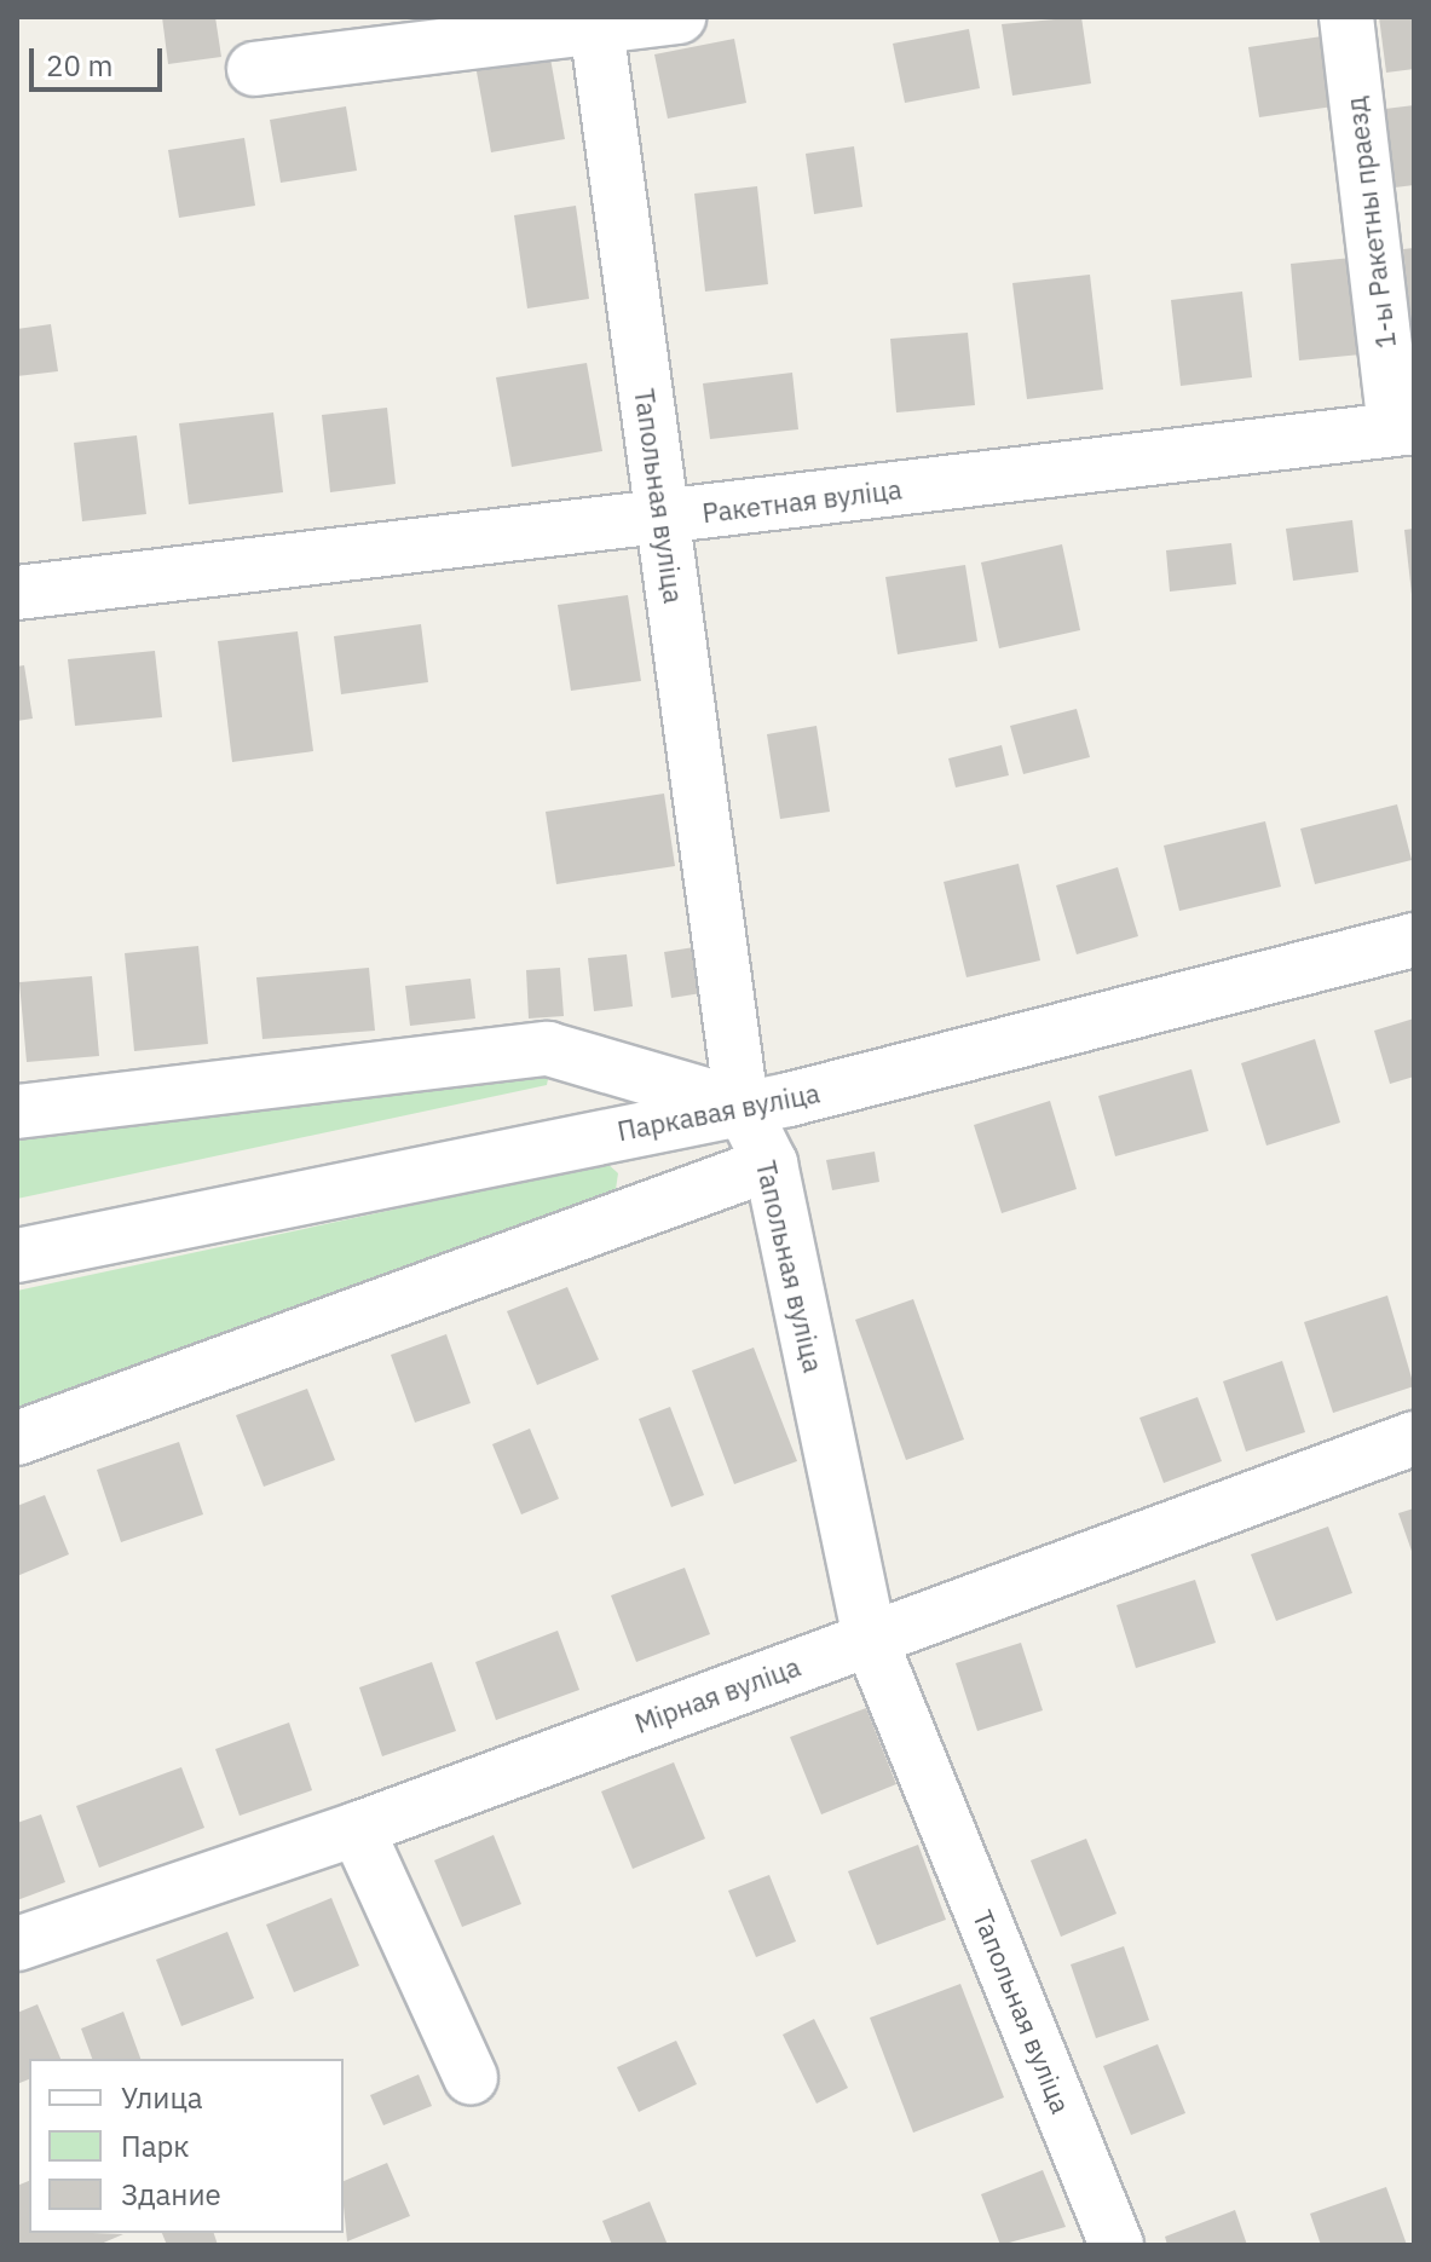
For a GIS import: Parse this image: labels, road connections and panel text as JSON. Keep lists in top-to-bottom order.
{
  "streets": {
    "street": [
      "1-ы Ракетны праезд",
      "Тапольная вуліца",
      "Ракетная вуліца",
      "Паркавая вуліца",
      "Мірная вуліца"
    ]
  },
  "crossings": [
    ["1-ы Ракетны праезд", "Ракетная вуліца"],
    ["Тапольная вуліца", "Ракетная вуліца"],
    ["Тапольная вуліца", "Паркавая вуліца"],
    ["Тапольная вуліца", "Мірная вуліца"]
  ],
  "legend": ["Улица", "Парк", "Здание"],
  "scale_bar": "20 m"
}
